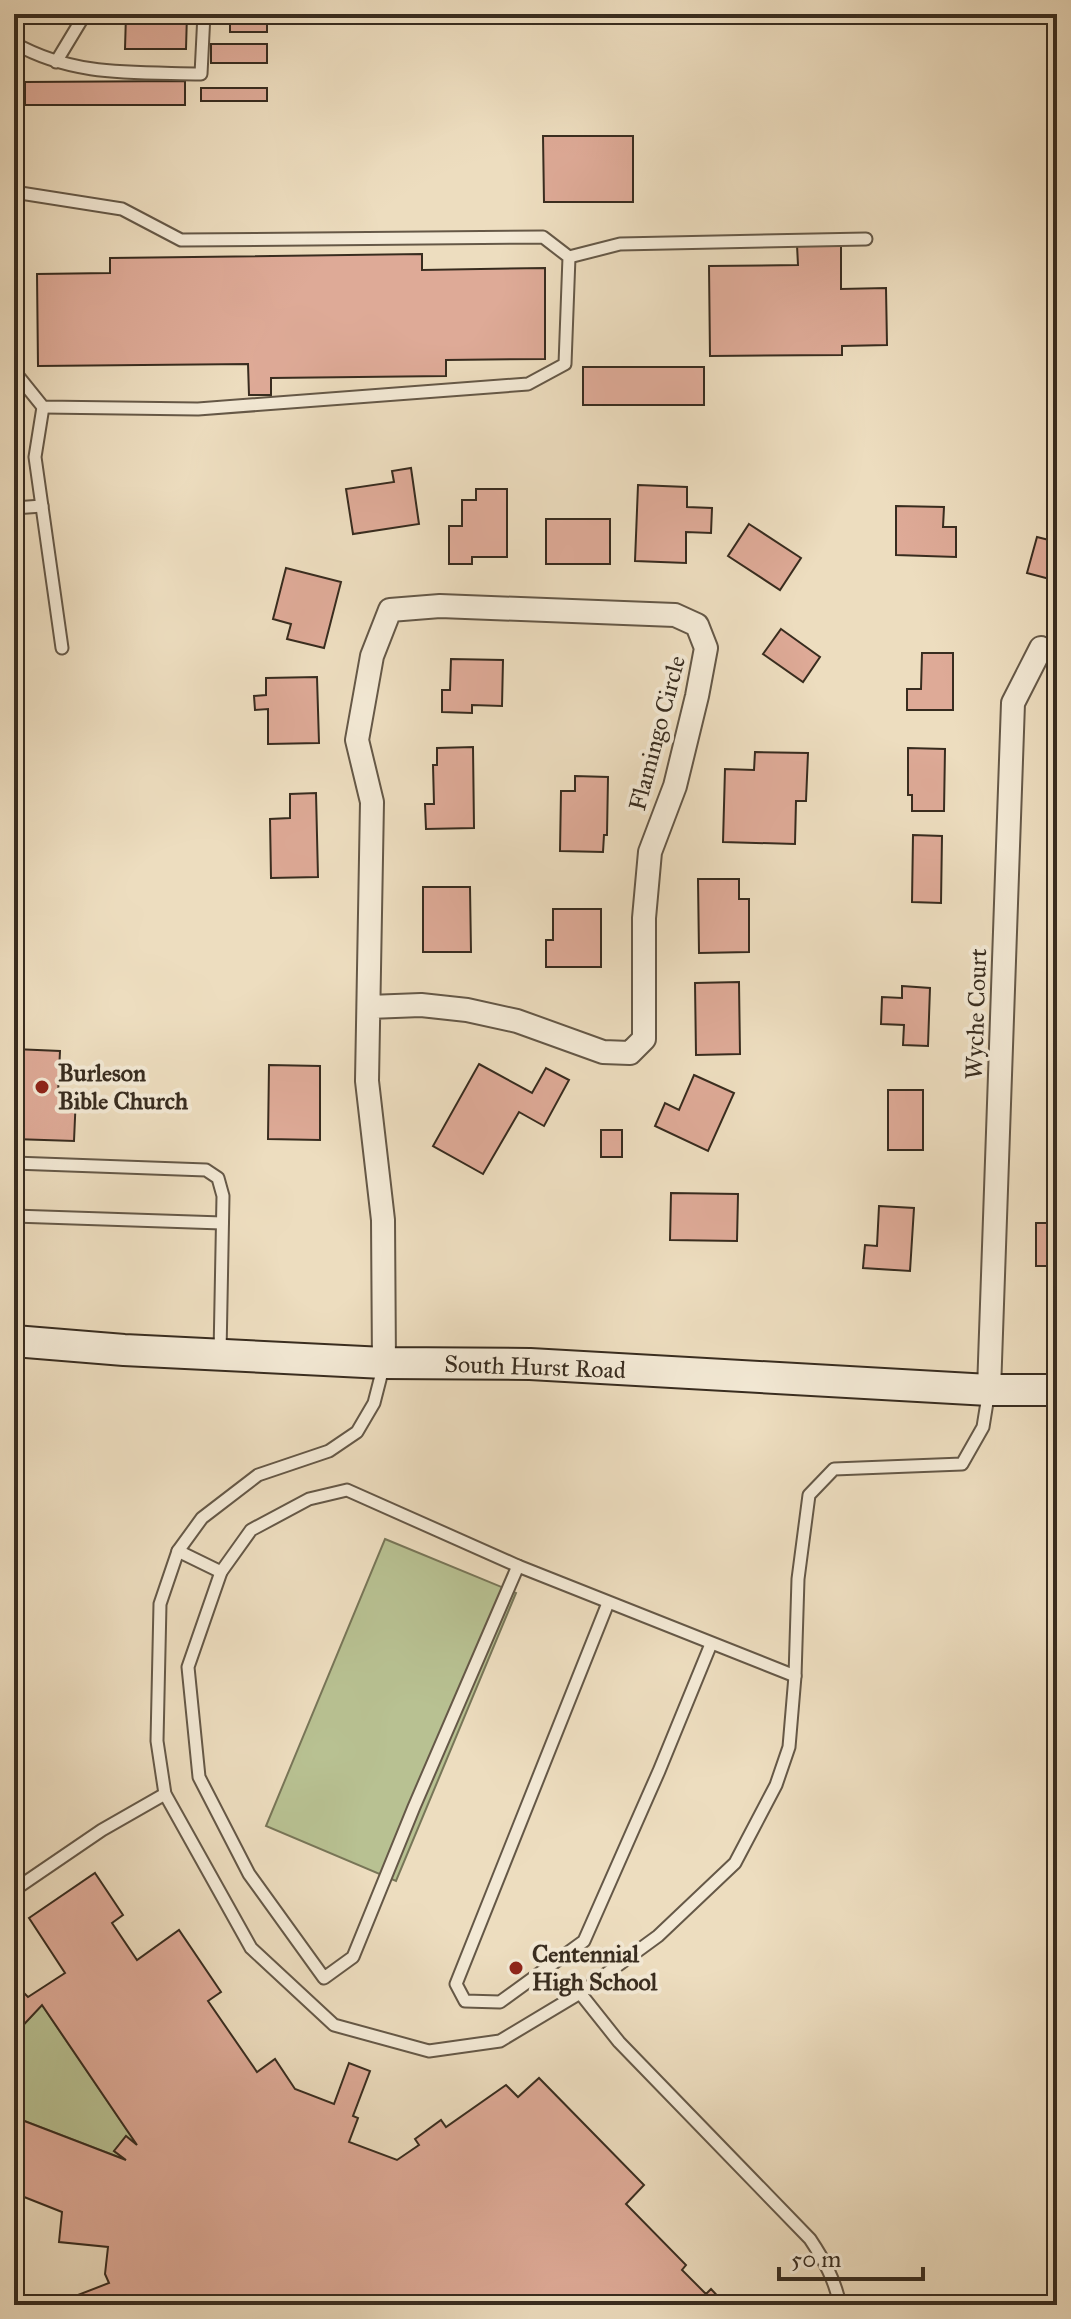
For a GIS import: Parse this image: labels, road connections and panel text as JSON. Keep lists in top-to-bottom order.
{
  "streets": {
    "street": ["Flamingo Circle", "Wyche Court", "South Hurst Road"]
  },
  "crossings": [
    ["Flamingo Circle", "South Hurst Road"],
    ["Wyche Court", "South Hurst Road"]
  ],
  "places": ["Burleson Bible Church", "Centennial High School"],
  "scale_bar": "50 m"
}
